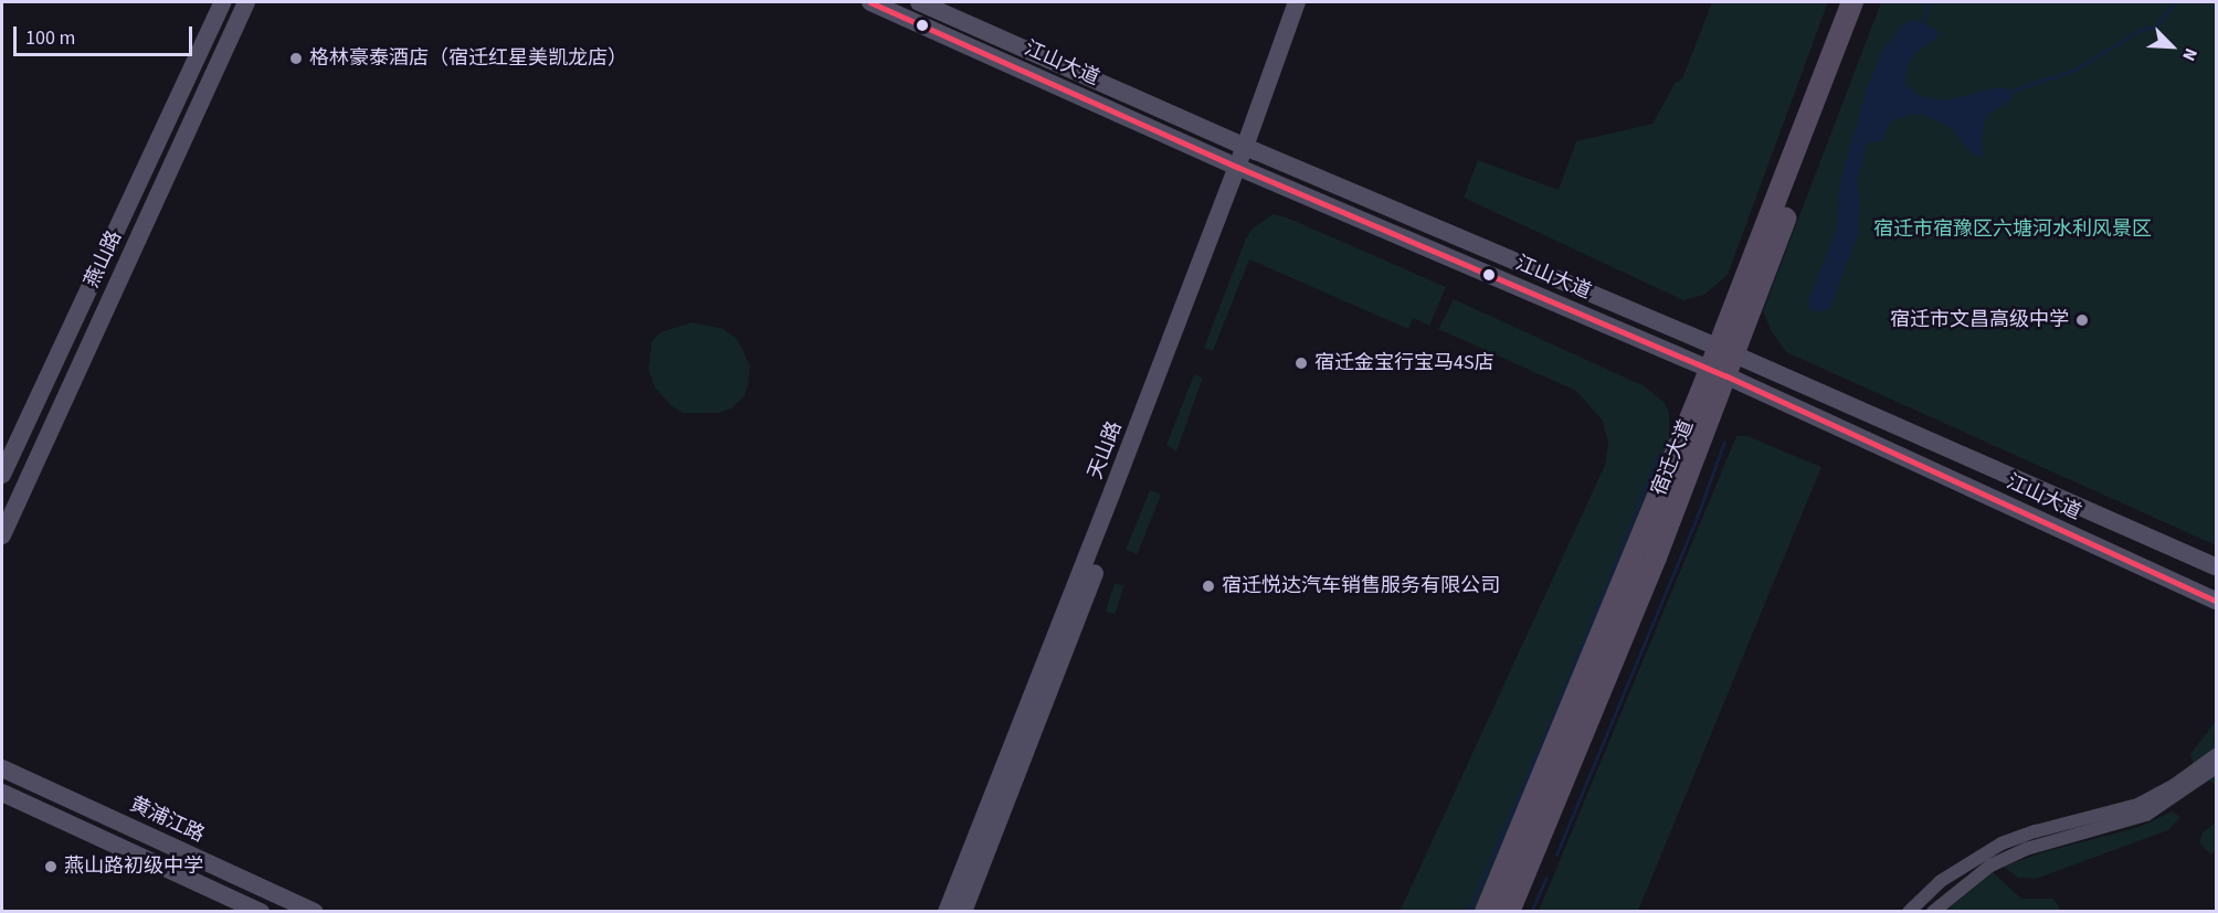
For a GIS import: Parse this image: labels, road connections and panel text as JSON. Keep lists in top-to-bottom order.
{
  "streets": {
    "main road": ["宿迁大道"],
    "street": [
      "江山大道",
      "燕山路",
      "天山路",
      "黄浦江路"
    ]
  },
  "crossings": [
    ["江山大道", "天山路"],
    ["江山大道", "宿迁大道"]
  ],
  "parks": ["宿迁市宿豫区六塘河水利风景区"],
  "places": [
    "格林豪泰酒店（宿迁红星美凯龙店）",
    "宿迁市文昌高级中学",
    "宿迁金宝行宝马4S店",
    "宿迁悦达汽车销售服务有限公司",
    "燕山路初级中学"
  ],
  "scale_bar": "100 m",
  "north": "bottom right"
}
